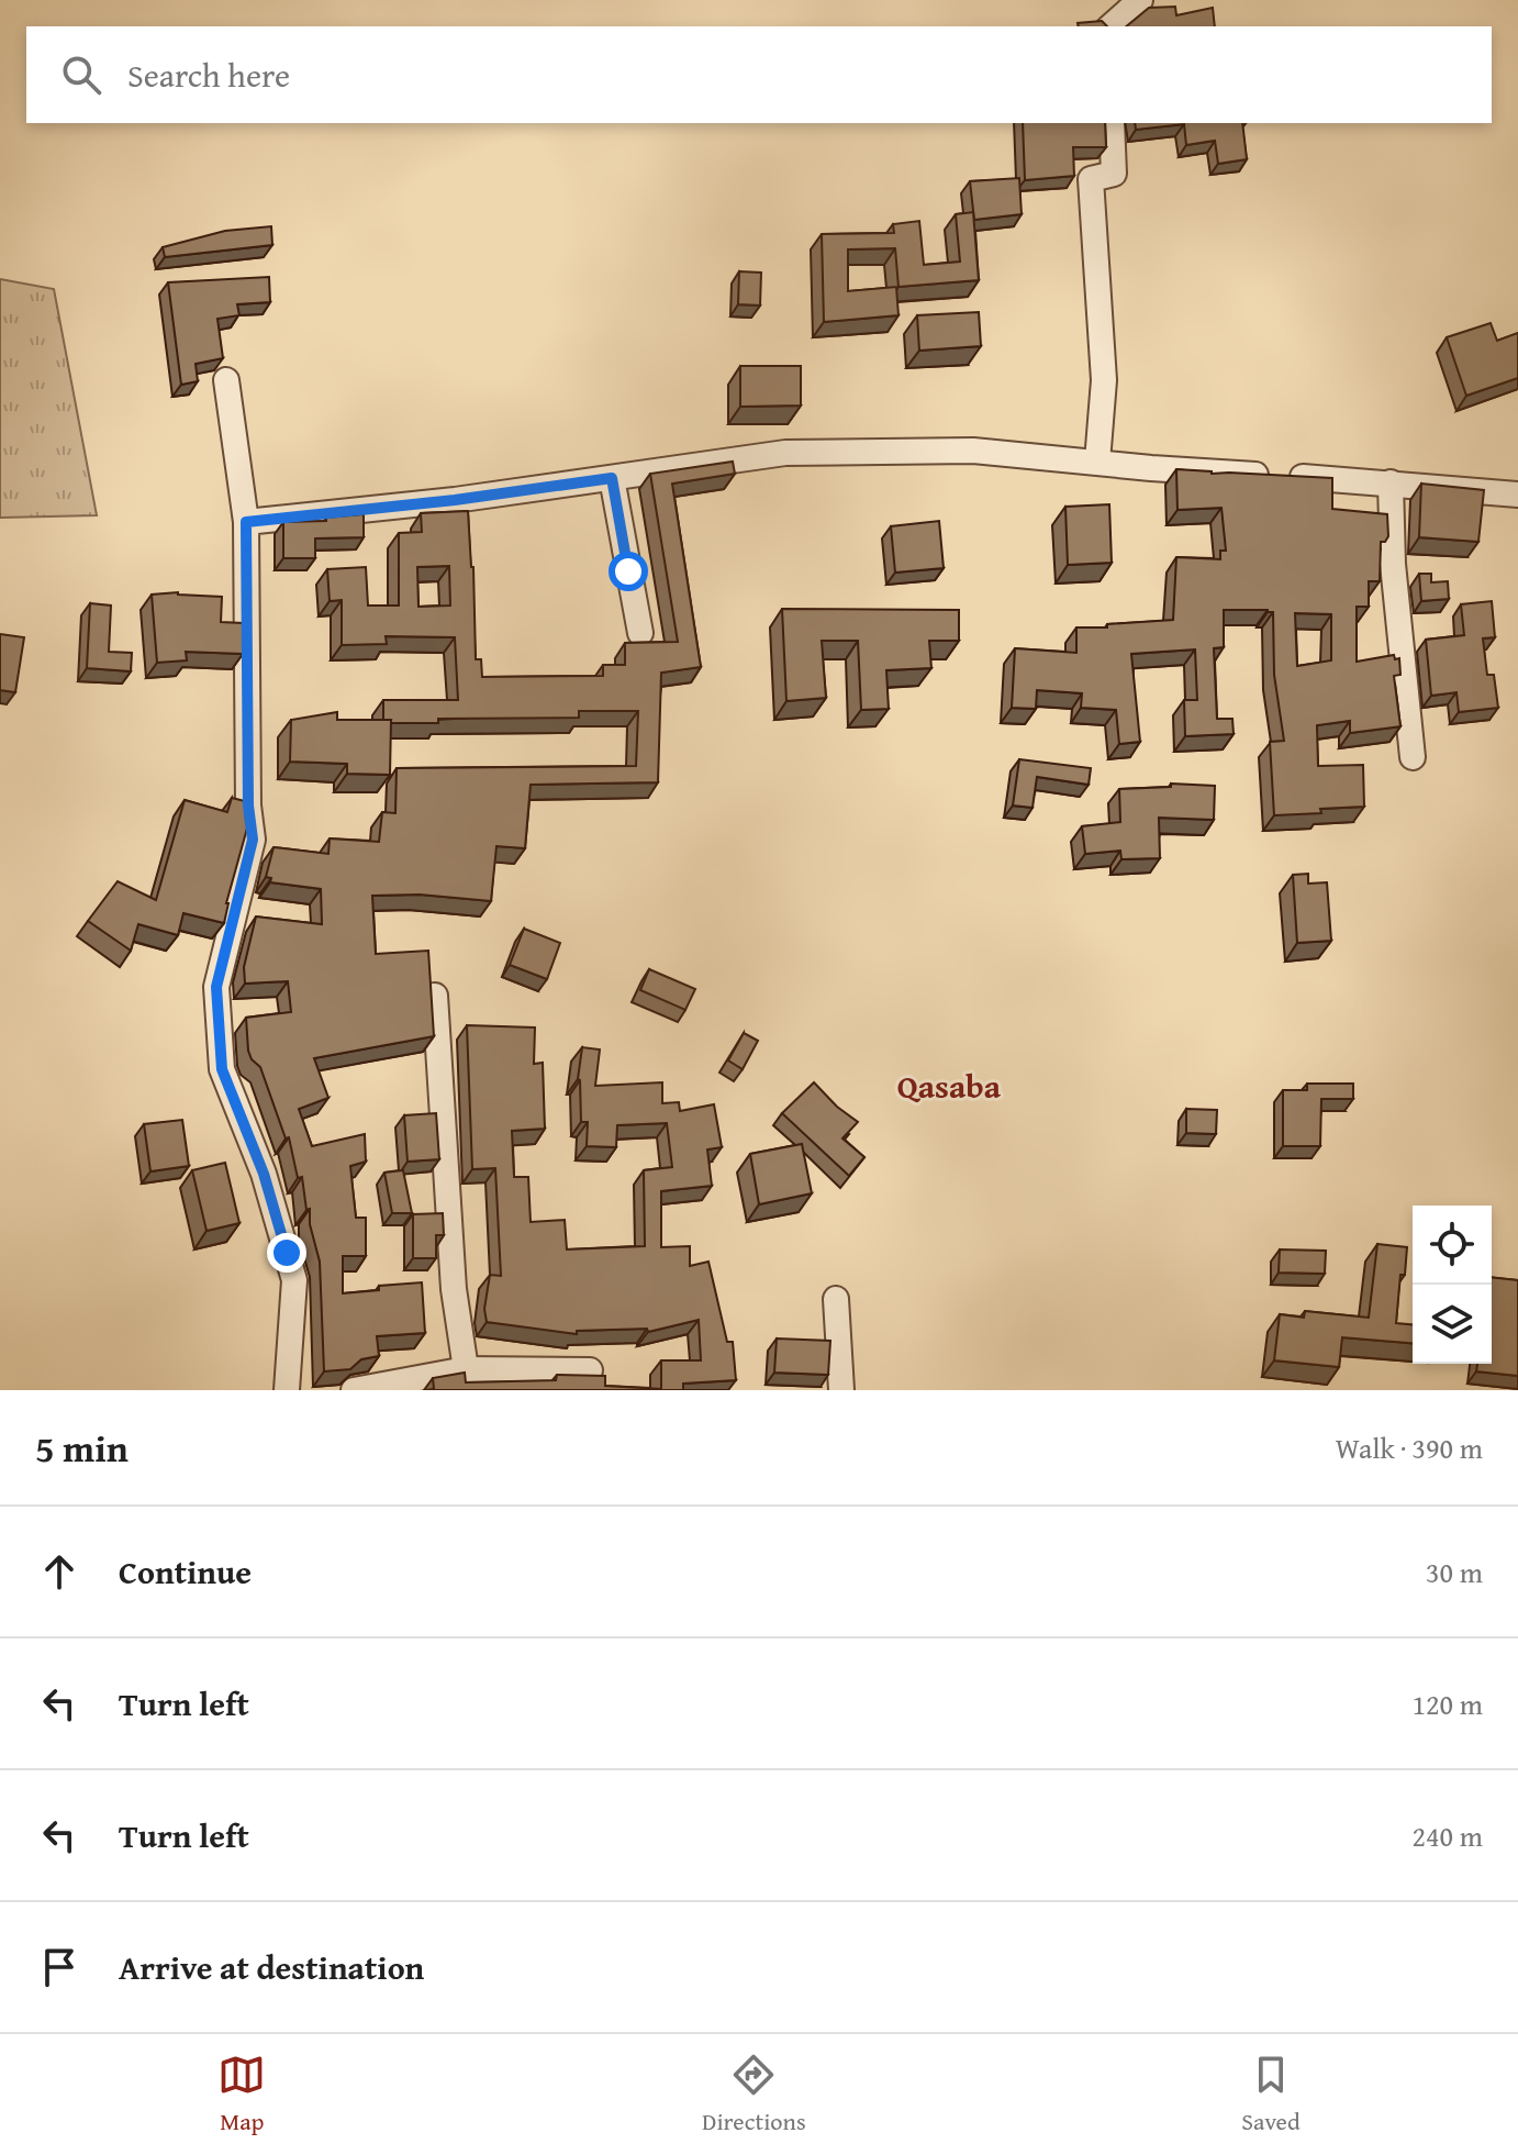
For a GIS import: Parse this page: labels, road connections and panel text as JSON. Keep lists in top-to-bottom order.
{
  "districts": ["Qasaba"],
  "page": {
    "search": "Search here",
    "heading": ["5 min", "Walk · 390 m"],
    "list": [
      ["Continue", "30 m"],
      ["Turn left", "120 m"],
      ["Turn left", "240 m"],
      "Arrive at destination"
    ],
    "nav": ["Map", "Directions", "Saved"]
  }
}
